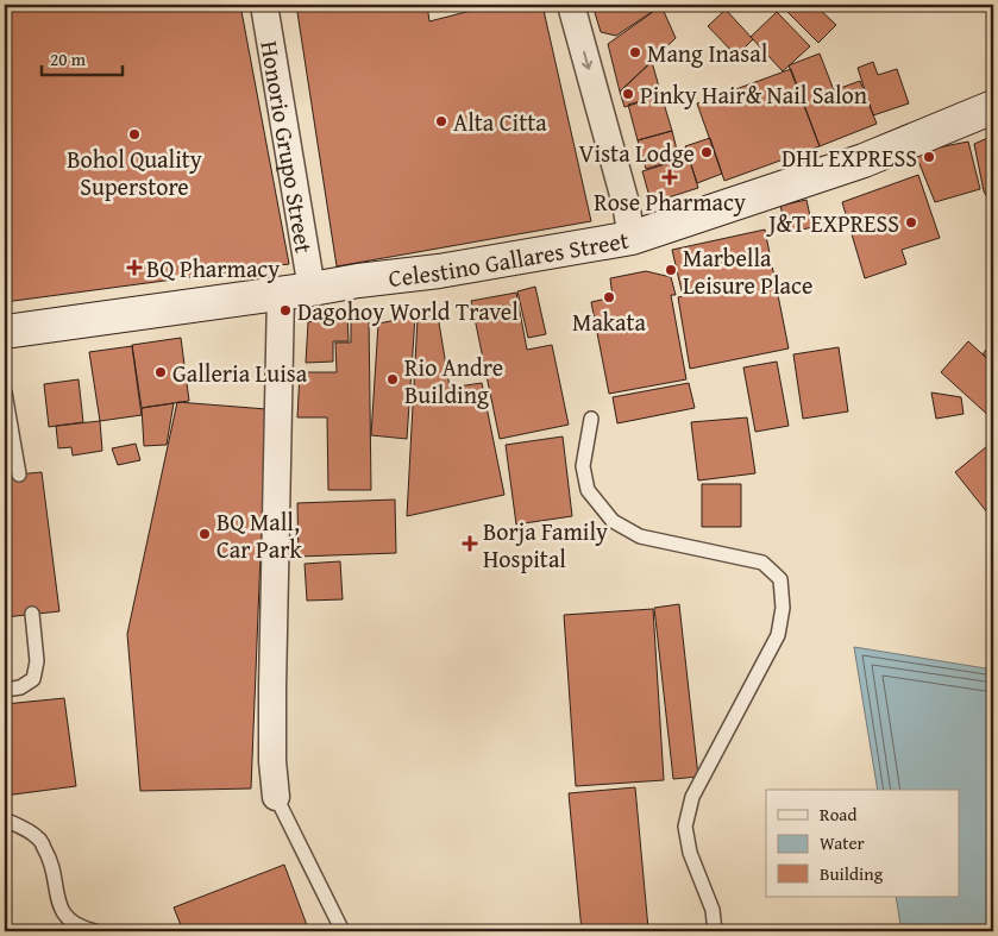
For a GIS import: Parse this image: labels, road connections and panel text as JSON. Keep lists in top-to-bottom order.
{
  "streets": {
    "main road": ["Celestino Gallares Street"],
    "street": ["Honorio Grupo Street"]
  },
  "crossings": [
    ["Honorio Grupo Street", "Celestino Gallares Street"]
  ],
  "places": {
    "other": [
      "Mang Inasal",
      "Pinky Hair& Nail Salon",
      "Alta Citta",
      "Bohol Quality Superstore",
      "Vista Lodge",
      "DHL EXPRESS",
      "J&T EXPRESS",
      "Marbella Leisure Place",
      "Makata",
      "Dagohoy World Travel",
      "Galleria Luisa",
      "Rio Andre Building",
      "BQ Mall, Car Park"
    ],
    "health": ["Rose Pharmacy", "BQ Pharmacy", "Borja Family Hospital"]
  },
  "legend": ["Road", "Water", "Building"],
  "scale_bar": "20 m"
}
